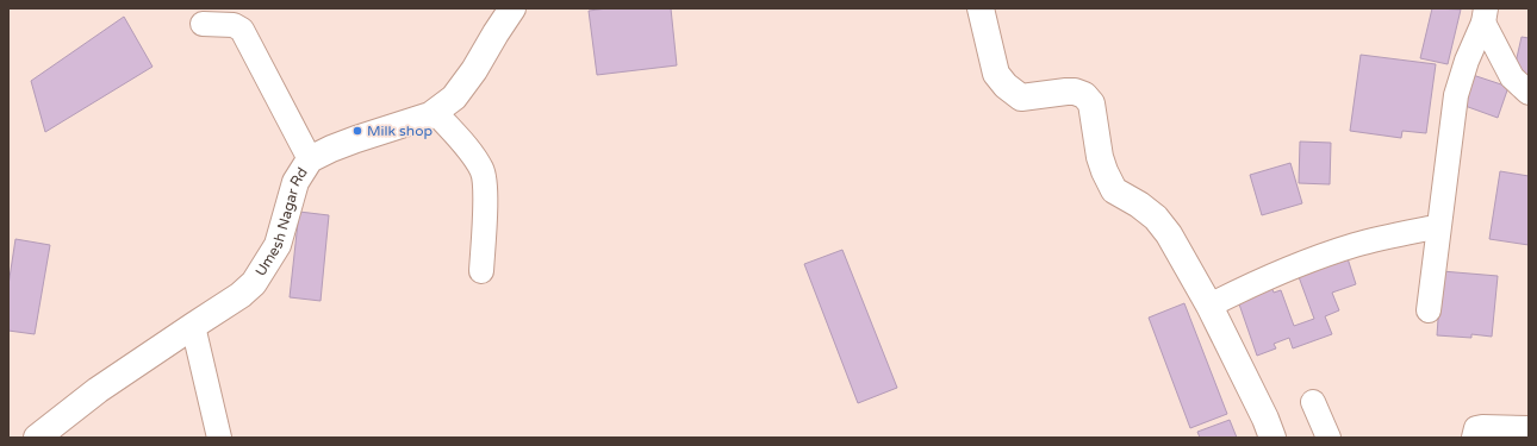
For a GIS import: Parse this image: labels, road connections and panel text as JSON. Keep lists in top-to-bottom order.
{
  "streets": {
    "street": ["Umesh Nagar Rd"]
  },
  "places": ["Milk shop"]
}
